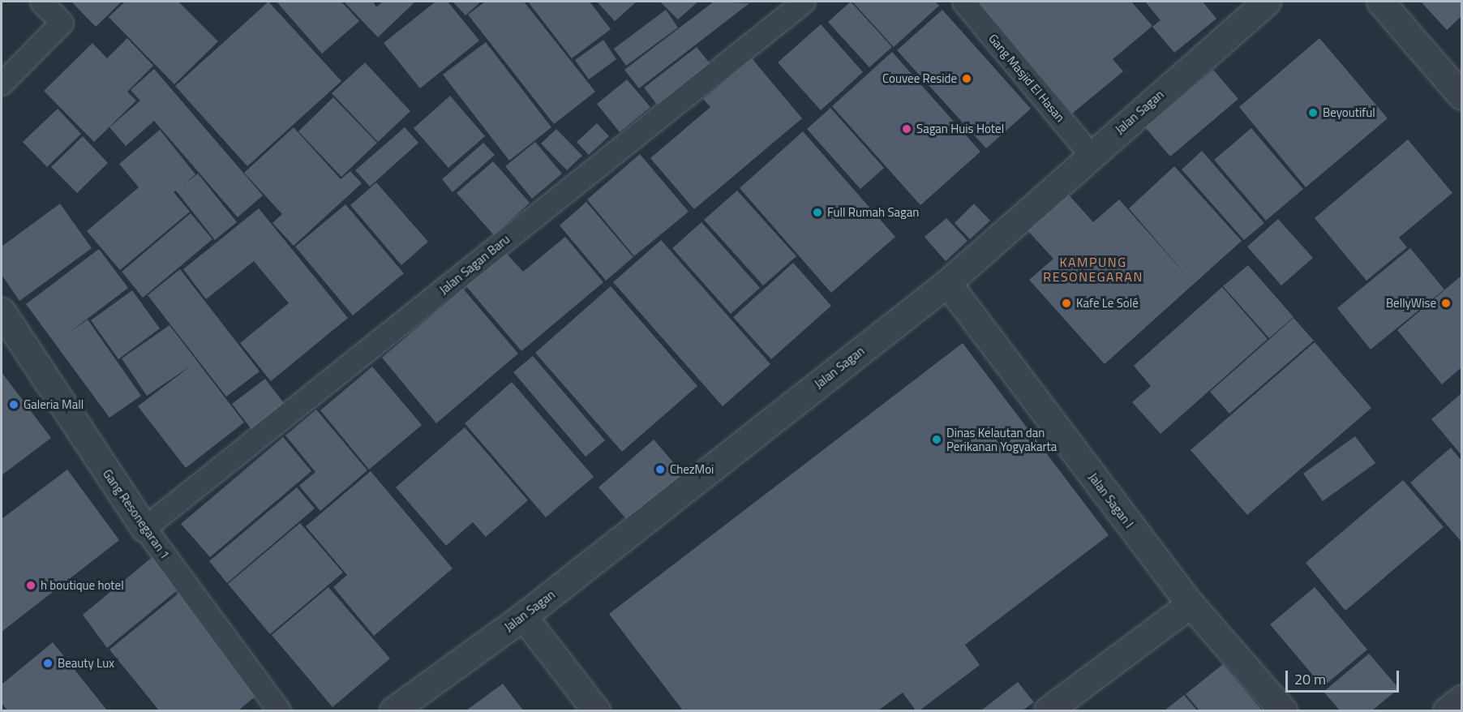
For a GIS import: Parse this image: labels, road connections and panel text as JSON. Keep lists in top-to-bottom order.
{
  "streets": {
    "street": ["Jalan Sagan", "Jalan Sagan I", "Gang Resonegaran 1"],
    "lane": ["Gang Masjid El Hasan", "Jalan Sagan Baru"]
  },
  "crossings": [
    ["Gang Masjid El Hasan", "Jalan Sagan"],
    ["Jalan Sagan", "Jalan Sagan I"],
    ["Jalan Sagan Baru", "Gang Resonegaran 1"]
  ],
  "districts": ["KAMPUNG RESONEGARAN"],
  "places": [
    "Couvee Reside",
    "Beyoutiful",
    "Sagan Huis Hotel",
    "Full Rumah Sagan",
    "Kafe Le Solé",
    "BellyWise",
    "Galeria Mall",
    "Dinas Kelautan dan Perikanan Yogyakarta",
    "ChezMoi",
    "h boutique hotel",
    "Beauty Lux"
  ],
  "scale_bar": "20 m"
}
